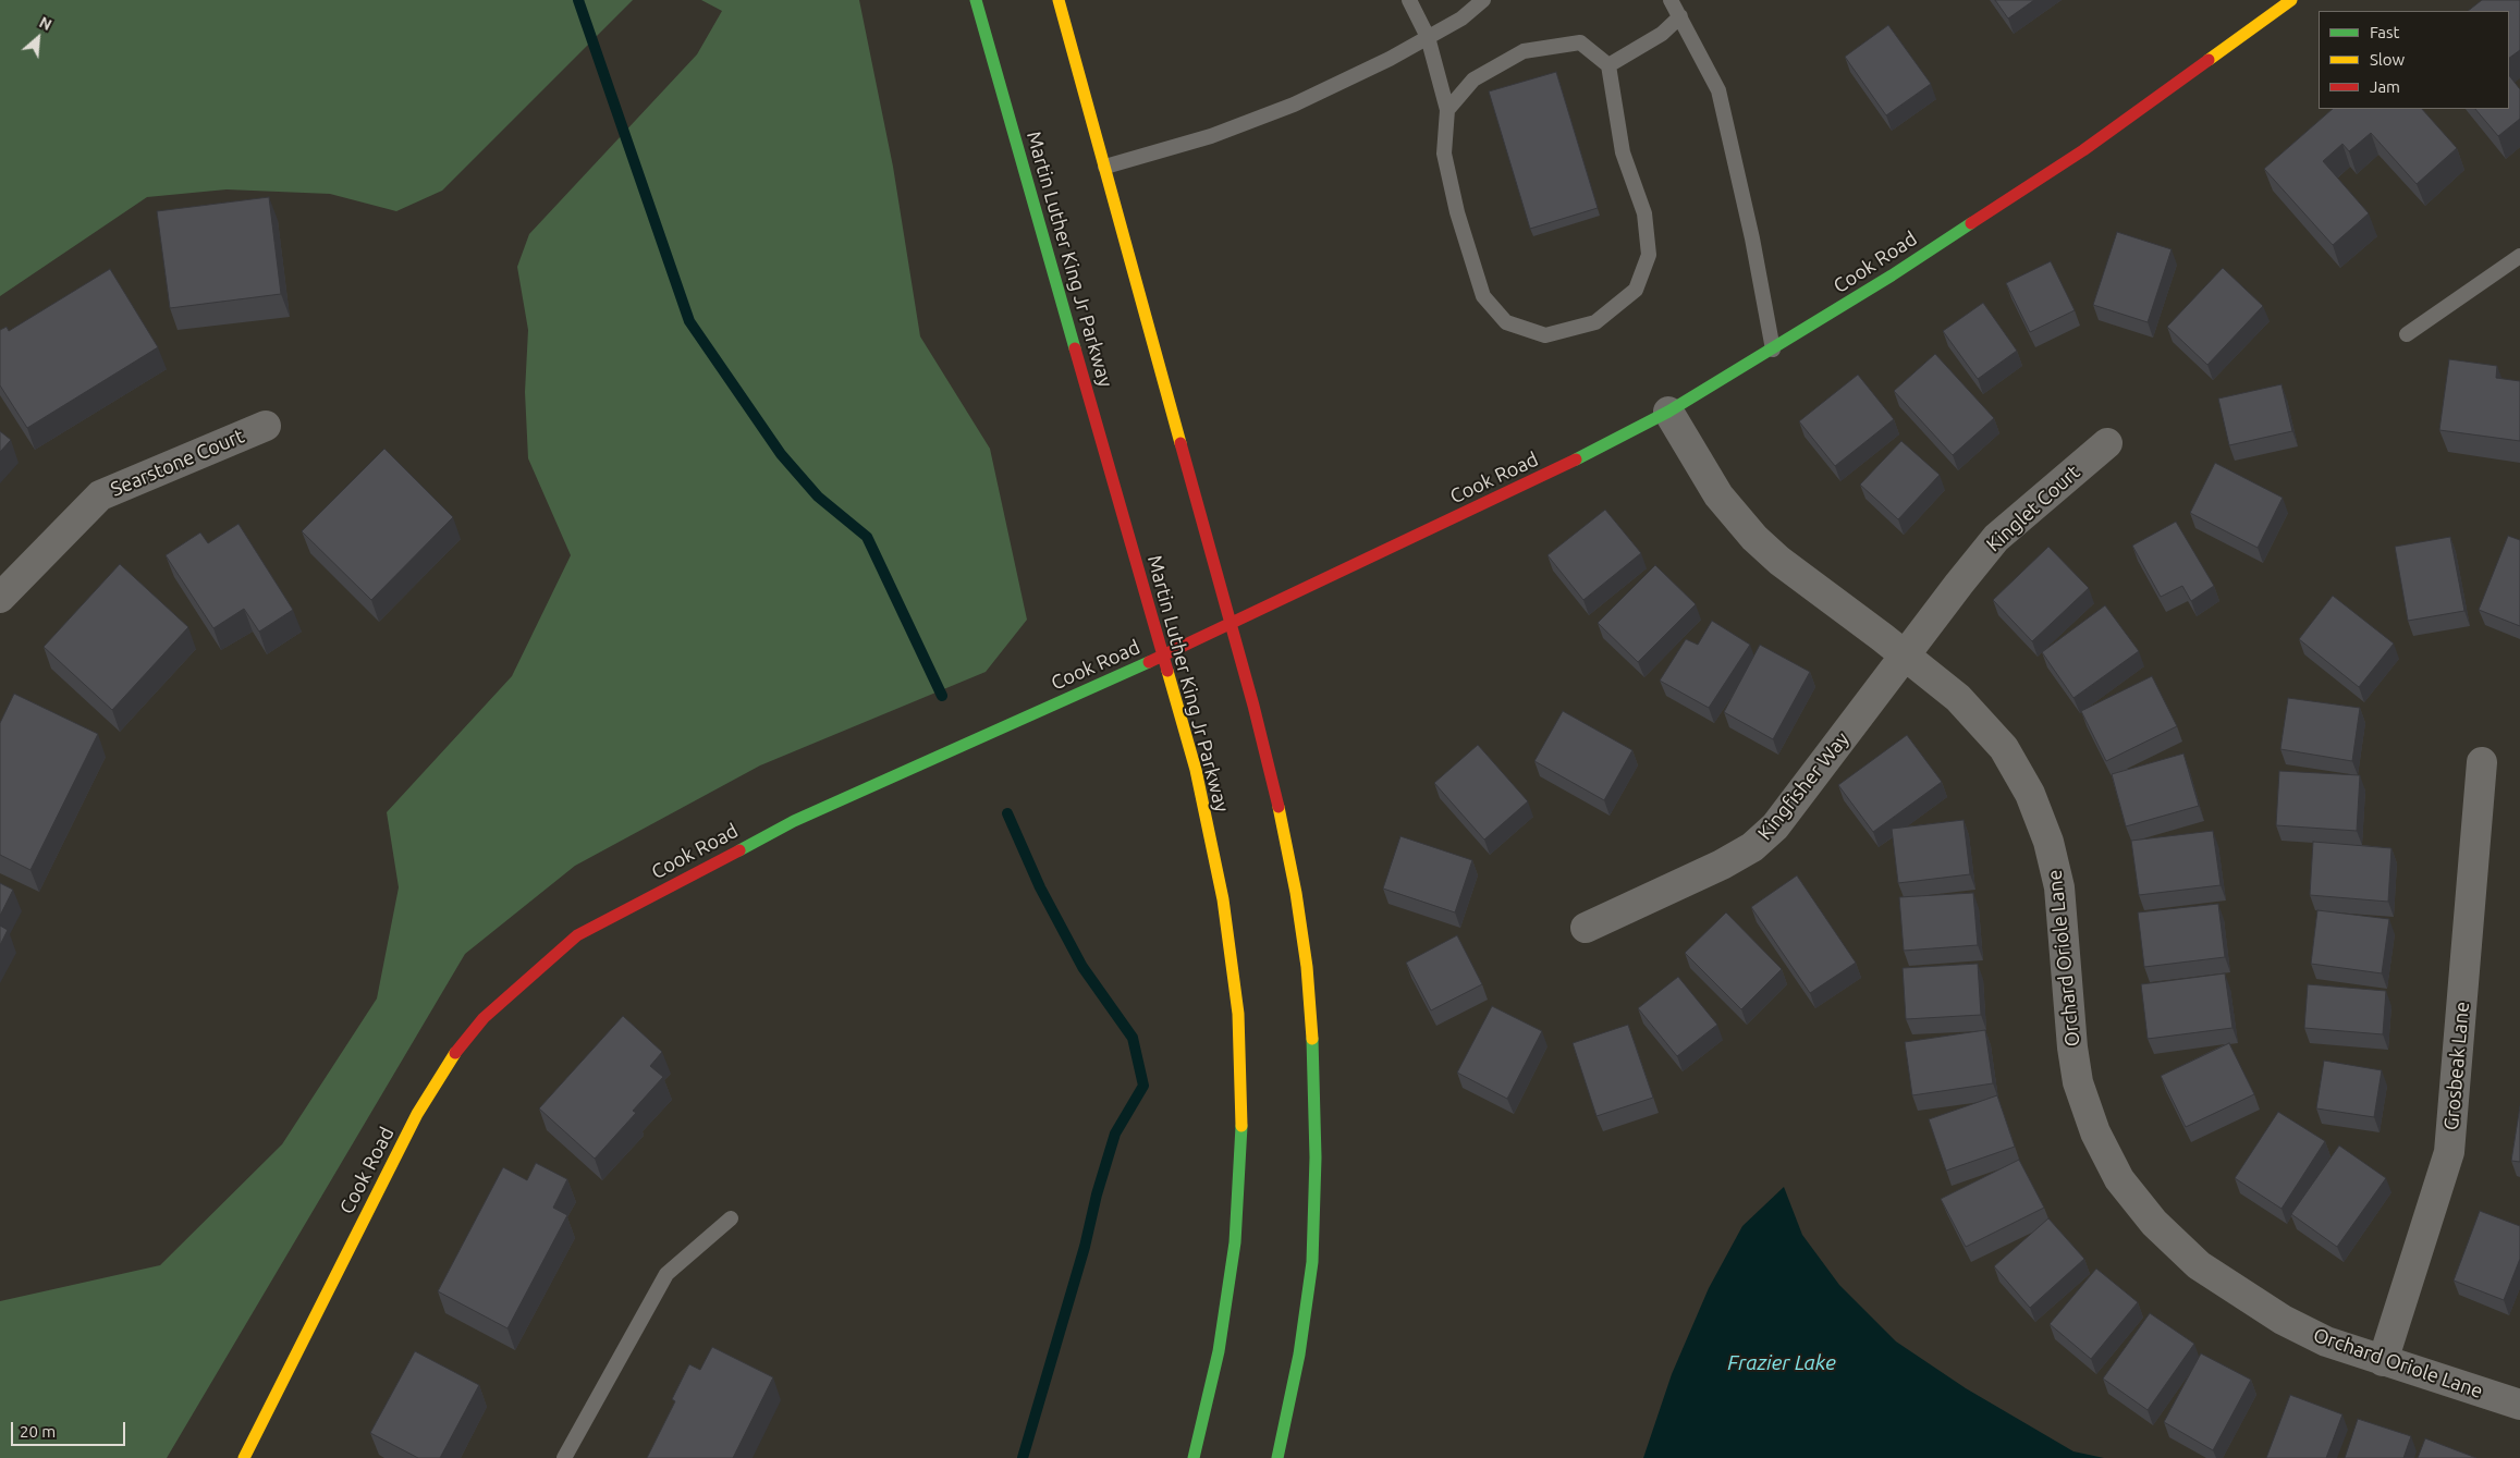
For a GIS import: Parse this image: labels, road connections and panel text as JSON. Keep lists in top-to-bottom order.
{
  "streets": {
    "main road": ["Martin Luther King Jr Parkway", "Cook Road"],
    "street": [
      "Searstone Court",
      "Kinglet Court",
      "Kingfisher Way",
      "Orchard Oriole Lane",
      "Grosbeak Lane"
    ]
  },
  "crossings": [
    ["Martin Luther King Jr Parkway", "Cook Road"],
    ["Cook Road", "Orchard Oriole Lane"],
    ["Kinglet Court", "Kingfisher Way"],
    ["Kinglet Court", "Orchard Oriole Lane"],
    ["Kingfisher Way", "Orchard Oriole Lane"],
    ["Orchard Oriole Lane", "Grosbeak Lane"]
  ],
  "water": ["Frazier Lake"],
  "legend": ["Fast", "Slow", "Jam"],
  "scale_bar": "20 m",
  "north": "top right"
}
